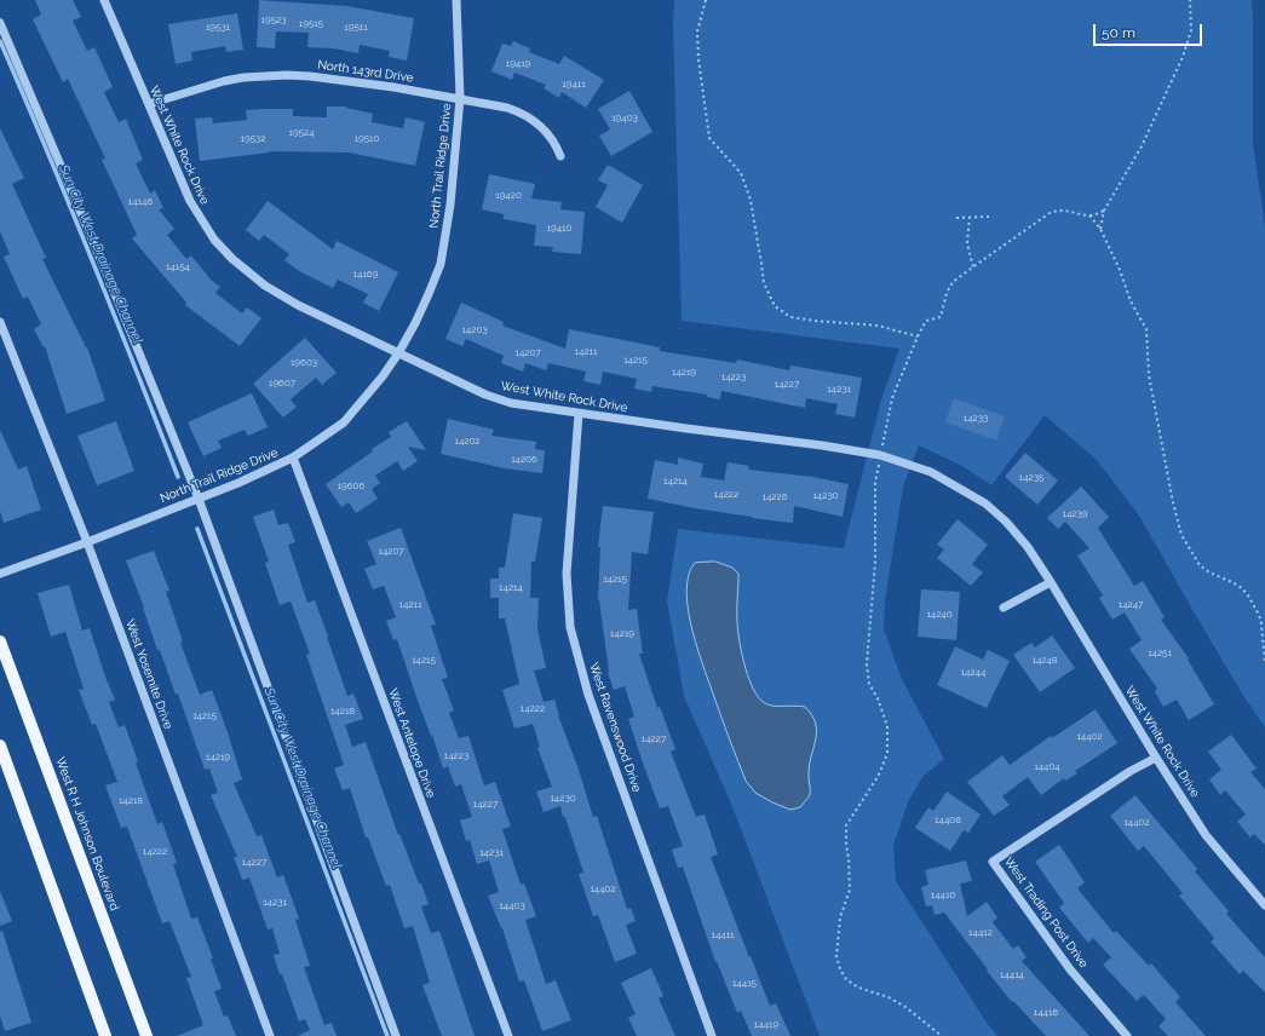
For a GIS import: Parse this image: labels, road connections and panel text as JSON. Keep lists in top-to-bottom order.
{
  "streets": {
    "main road": ["West R H Johnson Boulevard"],
    "street": [
      "North 143rd Drive",
      "West White Rock Drive",
      "North Trail Ridge Drive",
      "West Yosemite Drive",
      "West Ravenswood Drive",
      "West Antelope Drive",
      "West Trading Post Drive"
    ]
  },
  "crossings": [
    ["North 143rd Drive", "West White Rock Drive"],
    ["North 143rd Drive", "North Trail Ridge Drive"],
    ["West White Rock Drive", "North Trail Ridge Drive"],
    ["West White Rock Drive", "West Ravenswood Drive"],
    ["West White Rock Drive", "West Trading Post Drive"],
    ["North Trail Ridge Drive", "West Yosemite Drive"],
    ["North Trail Ridge Drive", "West Antelope Drive"]
  ],
  "water": ["Sun City West Drainage Channel"],
  "house_numbers": [
    "19523",
    "19515",
    "19531",
    "19511",
    "19419",
    "19411",
    "19403",
    "19524",
    "19532",
    "19510",
    "19420",
    "14146",
    "19410",
    "14154",
    "14169",
    "14203",
    "14211",
    "14207",
    "14215",
    "19603",
    "14219",
    "14223",
    "19607",
    "14227",
    "14231",
    "14233",
    "14202",
    "14206",
    "14235",
    "14214",
    "19606",
    "14222",
    "14230",
    "14226",
    "14239",
    "14207",
    "14215",
    "14214",
    "14211",
    "14247",
    "14240",
    "14219",
    "14251",
    "14215",
    "14248",
    "14244",
    "14222",
    "14218",
    "14215",
    "14402",
    "14227",
    "14223",
    "14219",
    "14404",
    "14230",
    "14218",
    "14227",
    "14408",
    "14402",
    "14222",
    "14231",
    "14227",
    "14402",
    "14410",
    "14231",
    "14403",
    "14412",
    "14411",
    "14414",
    "14415",
    "14416",
    "14419"
  ],
  "scale_bar": "50 m"
}
